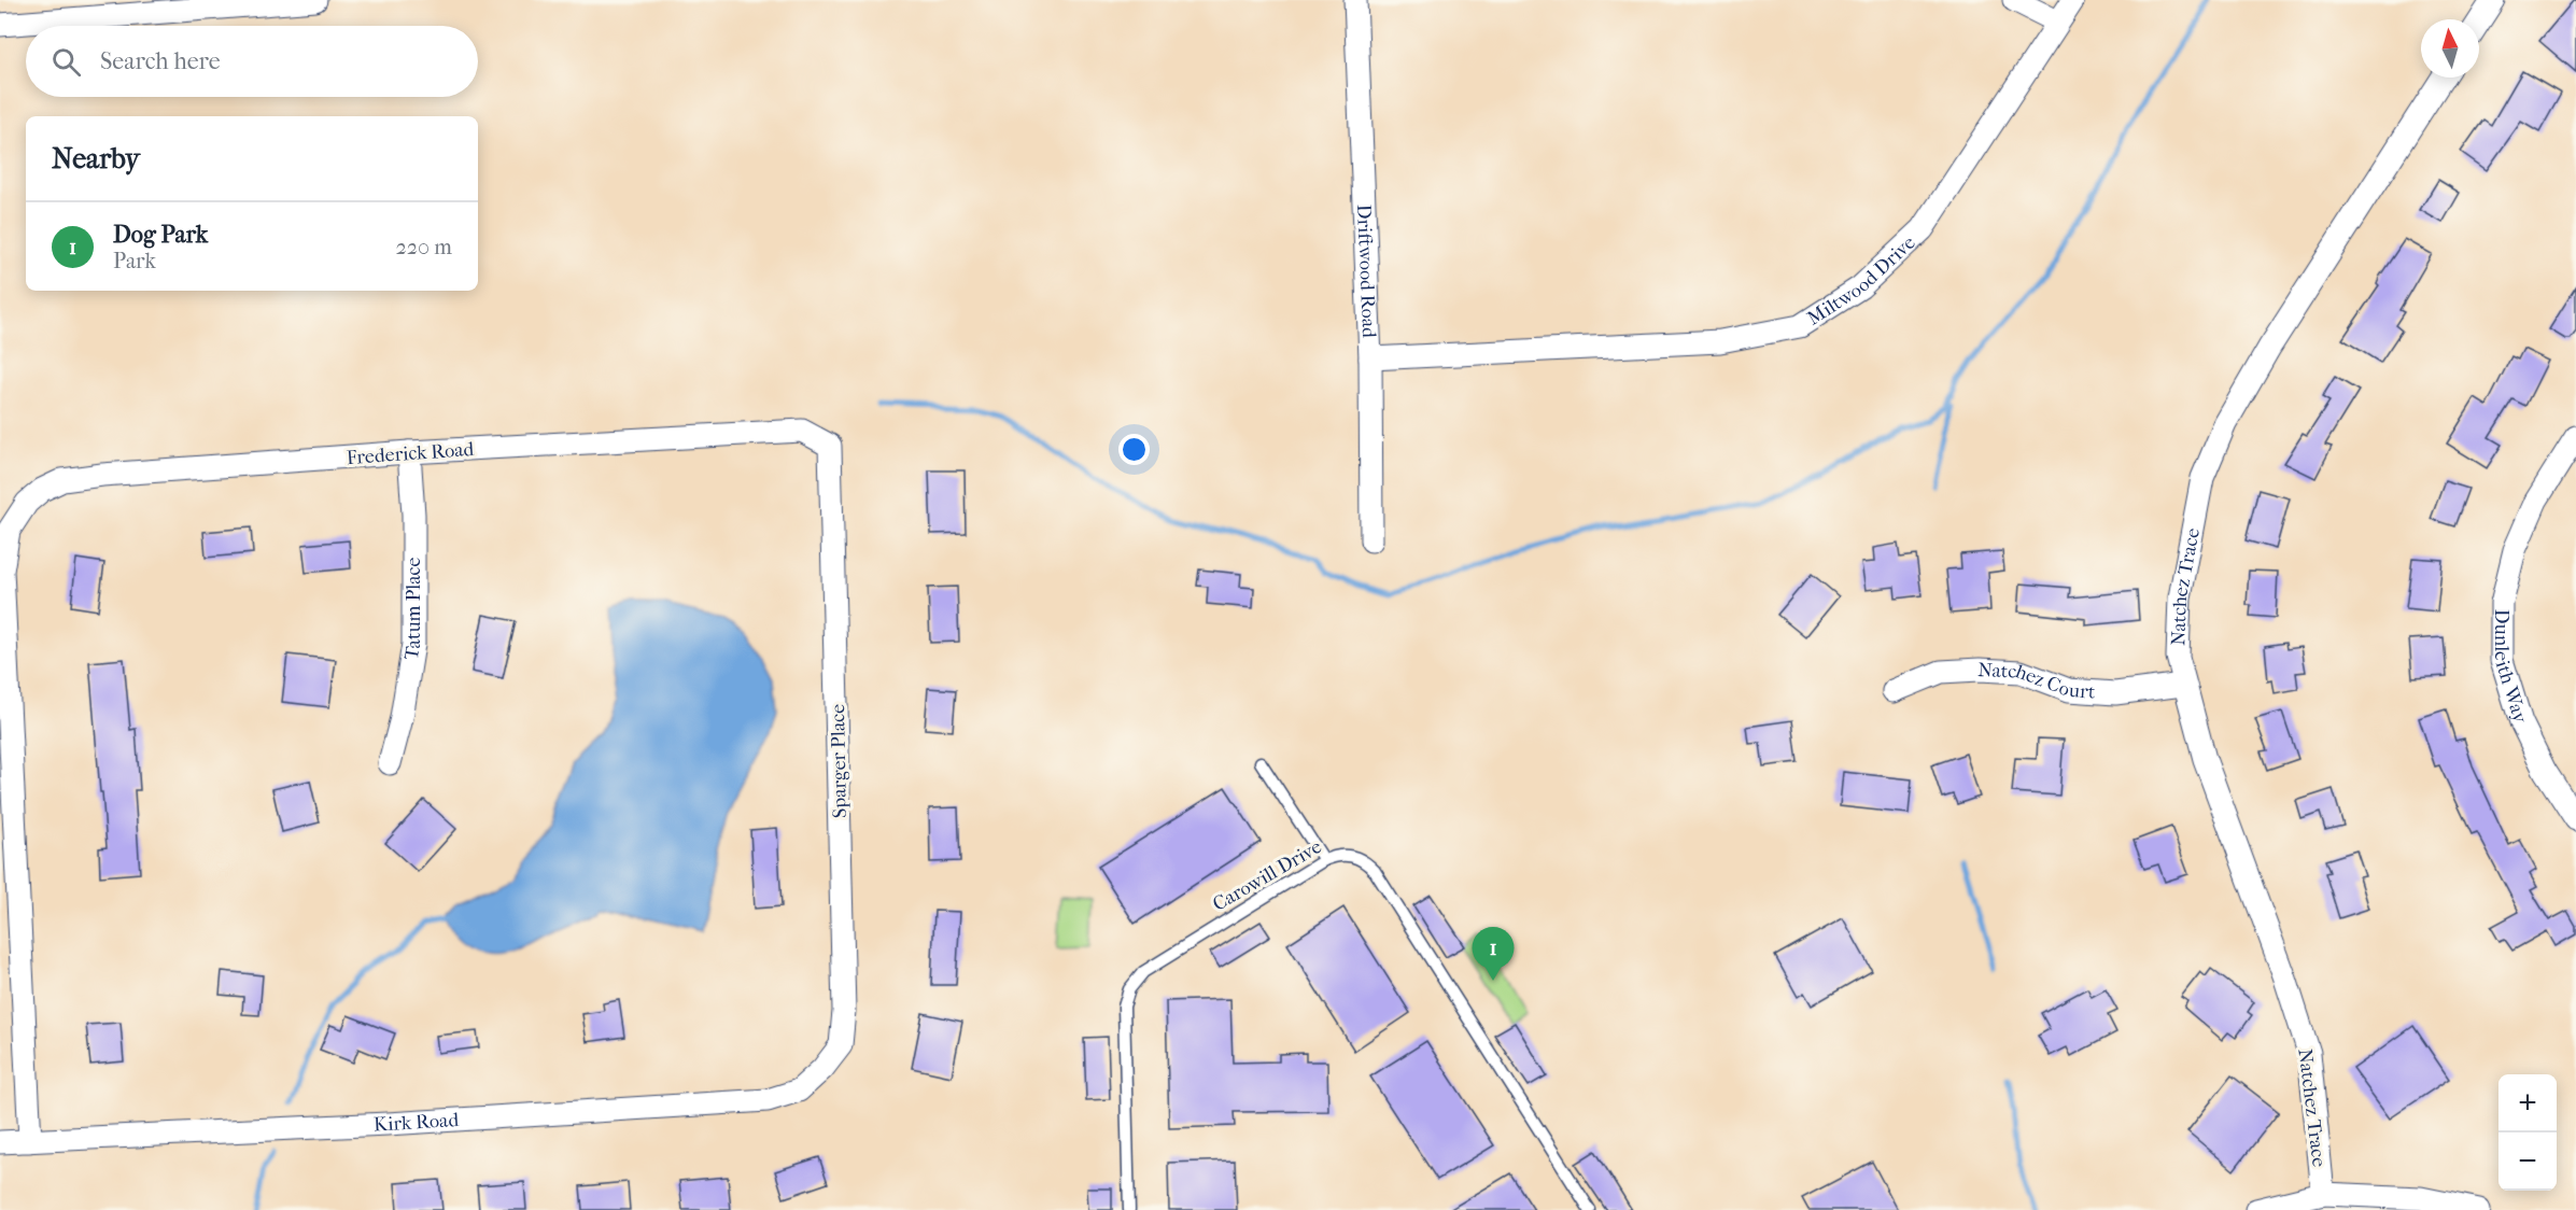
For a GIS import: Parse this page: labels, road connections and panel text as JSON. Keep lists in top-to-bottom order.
{
  "streets": {
    "street": [
      "Driftwood Road",
      "Miltwood Drive",
      "Frederick Road",
      "Natchez Trace",
      "Tatum Place",
      "Dunleith Way",
      "Natchez Court",
      "Sparger Place",
      "Kirk Road"
    ],
    "lane": ["Carowill Drive"]
  },
  "crossings": [
    ["Driftwood Road", "Miltwood Drive"],
    ["Frederick Road", "Tatum Place"],
    ["Frederick Road", "Sparger Place"],
    ["Natchez Trace", "Natchez Court"],
    ["Sparger Place", "Kirk Road"]
  ],
  "north": "top",
  "page": {
    "search": "Search here",
    "heading": "Nearby",
    "list": [
      {
        "mark": "1",
        "name": "Dog Park",
        "note": "Park",
        "value": "220 m"
      }
    ],
    "pins": "1",
    "map_buttons": ["+", "−"]
  }
}
